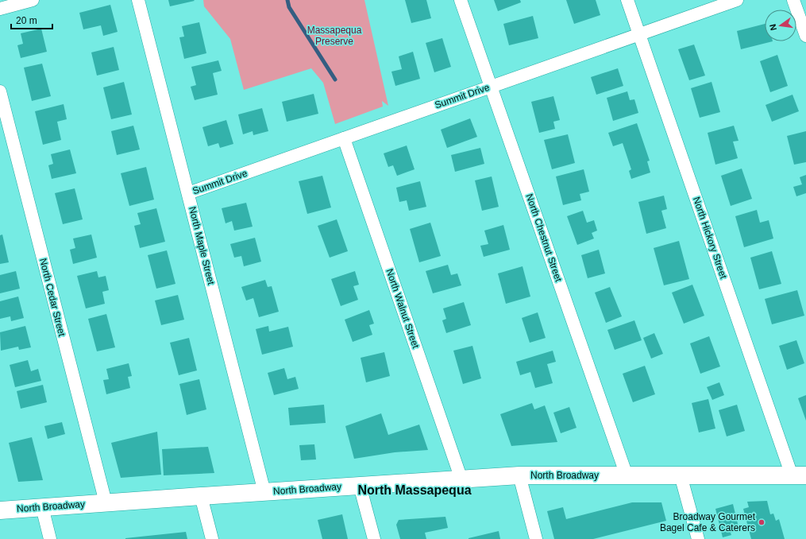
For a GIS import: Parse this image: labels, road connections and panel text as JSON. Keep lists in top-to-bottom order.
{
  "streets": {
    "main road": ["North Broadway"],
    "street": [
      "Summit Drive",
      "North Chestnut Street",
      "North Hickory Street",
      "North Maple Street",
      "North Cedar Street",
      "North Walnut Street"
    ]
  },
  "crossings": [
    ["Summit Drive", "North Chestnut Street"],
    ["Summit Drive", "North Hickory Street"],
    ["Summit Drive", "North Maple Street"],
    ["Summit Drive", "North Walnut Street"],
    ["North Chestnut Street", "North Broadway"],
    ["North Hickory Street", "North Broadway"],
    ["North Maple Street", "North Broadway"],
    ["North Cedar Street", "North Broadway"],
    ["North Walnut Street", "North Broadway"]
  ],
  "districts": ["North Massapequa"],
  "parks": ["Massapequa Preserve"],
  "places": ["Broadway Gourmet Bagel Cafe & Caterers"],
  "scale_bar": "20 m",
  "north": "left"
}
